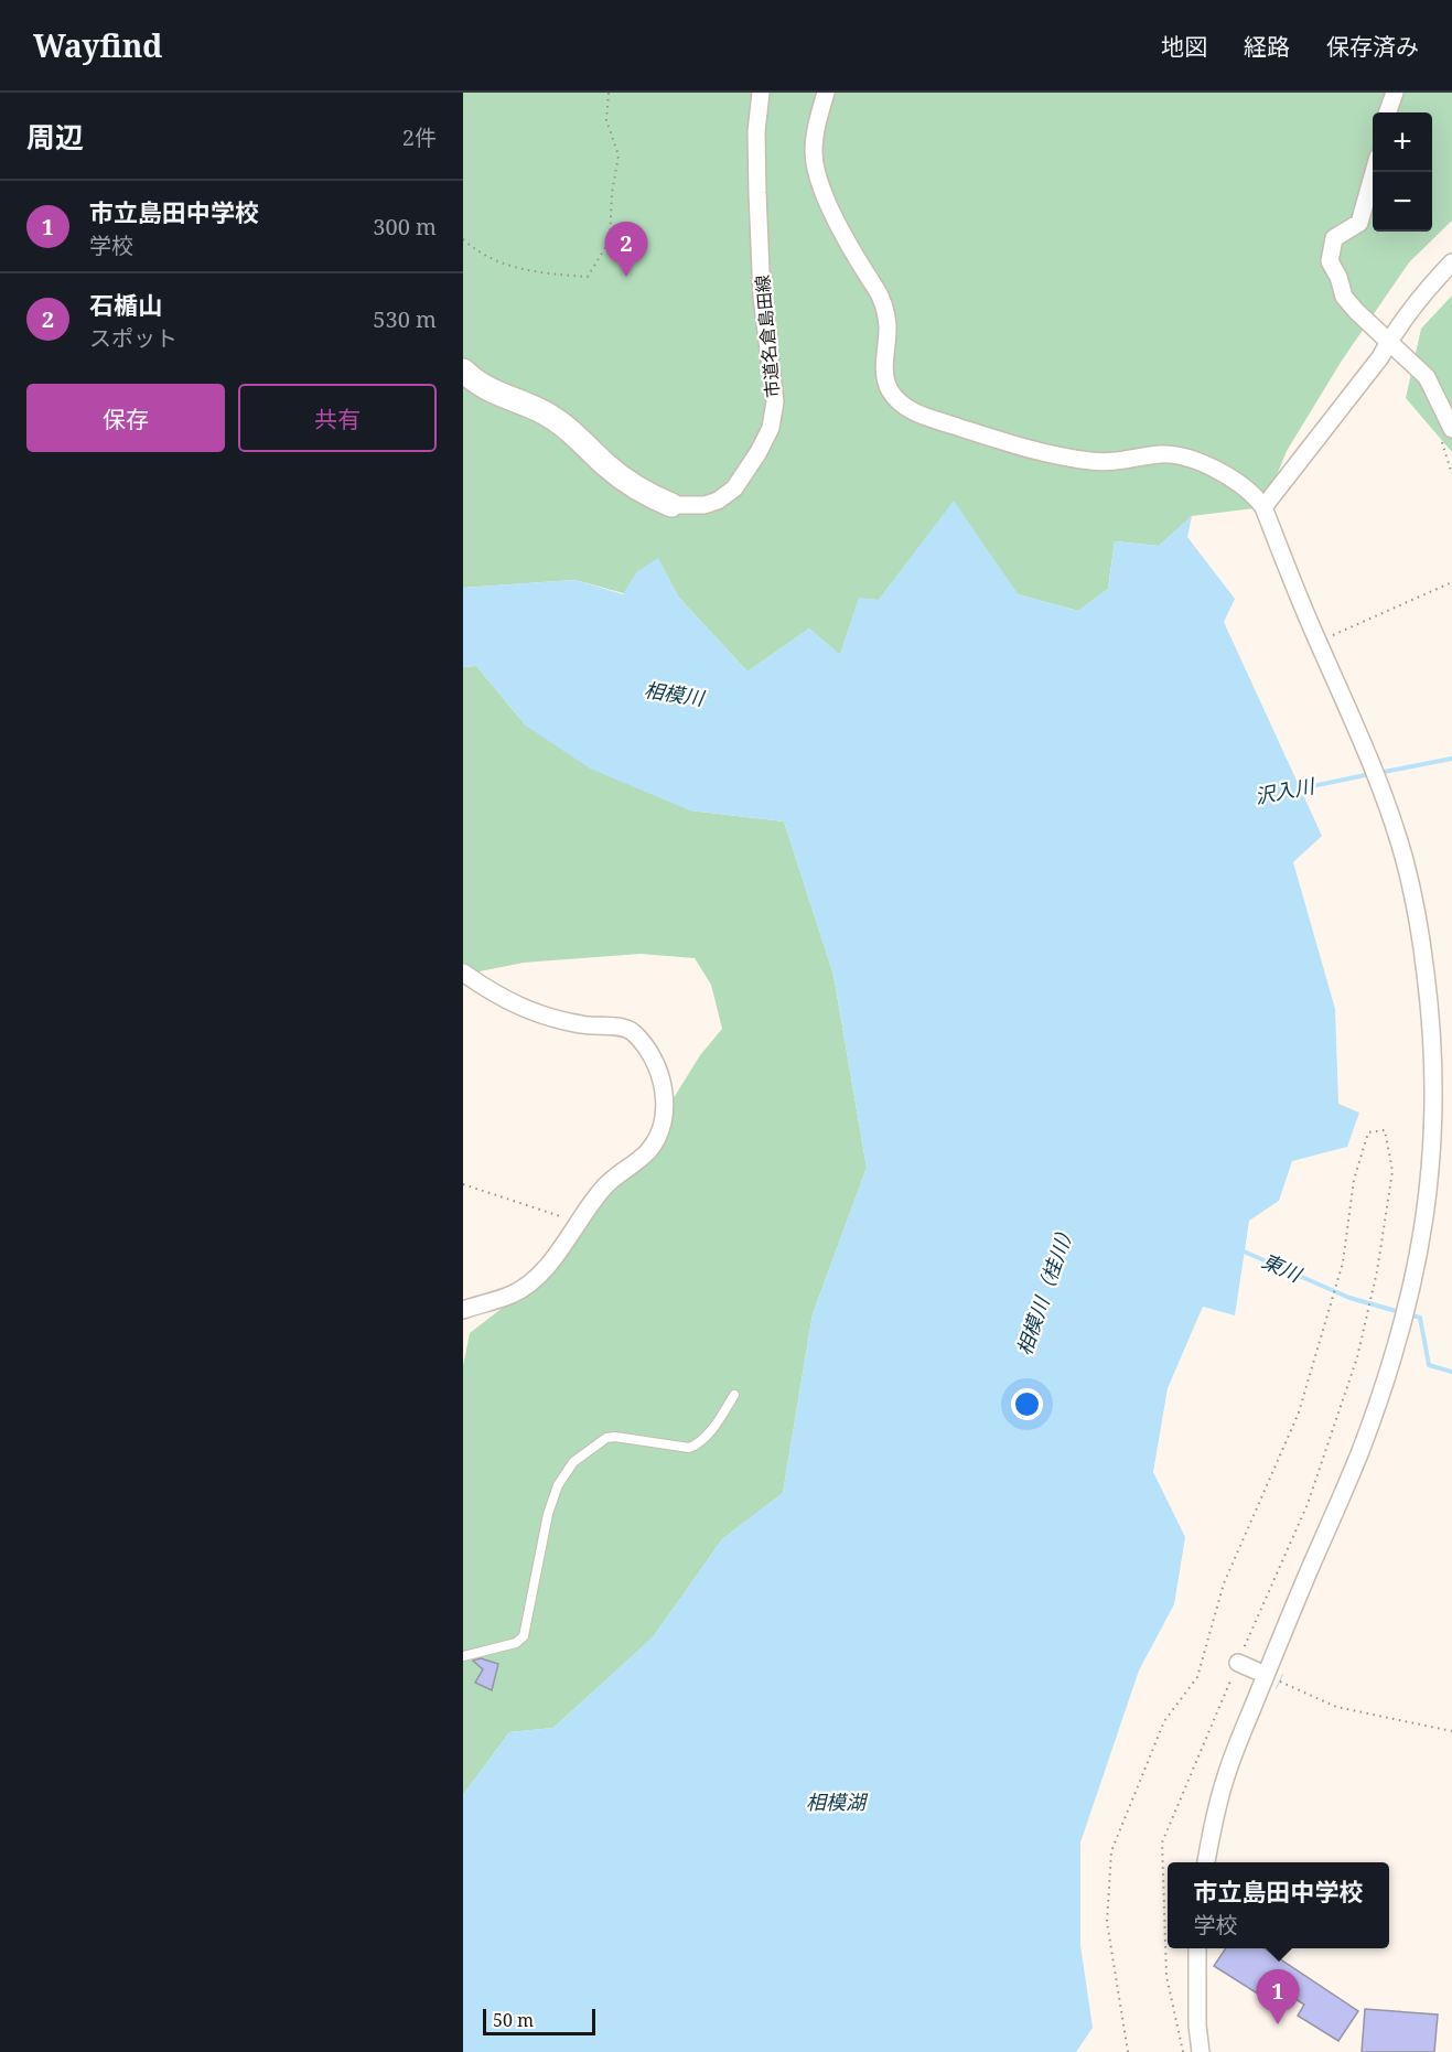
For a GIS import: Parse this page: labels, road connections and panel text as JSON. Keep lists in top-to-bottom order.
{
  "streets": {
    "street": ["市道名倉島田線"]
  },
  "water": [
    "相模川",
    "沢入川",
    "東川",
    "相模川（桂川）",
    "相模湖"
  ],
  "scale_bar": "50 m",
  "page": {
    "header": "Wayfind",
    "nav": ["地図", "経路", "保存済み"],
    "heading": ["周辺", "2件"],
    "map_buttons": ["+", "−"],
    "list": [
      {
        "mark": "1",
        "name": "市立島田中学校",
        "note": "学校",
        "value": "300 m"
      },
      {
        "mark": "2",
        "name": "石楯山",
        "note": "スポット",
        "value": "530 m"
      }
    ],
    "pins": ["2", "1"],
    "buttons": ["保存", "共有"],
    "popup": ["市立島田中学校", "学校"],
    "scale": "50 m"
  }
}
